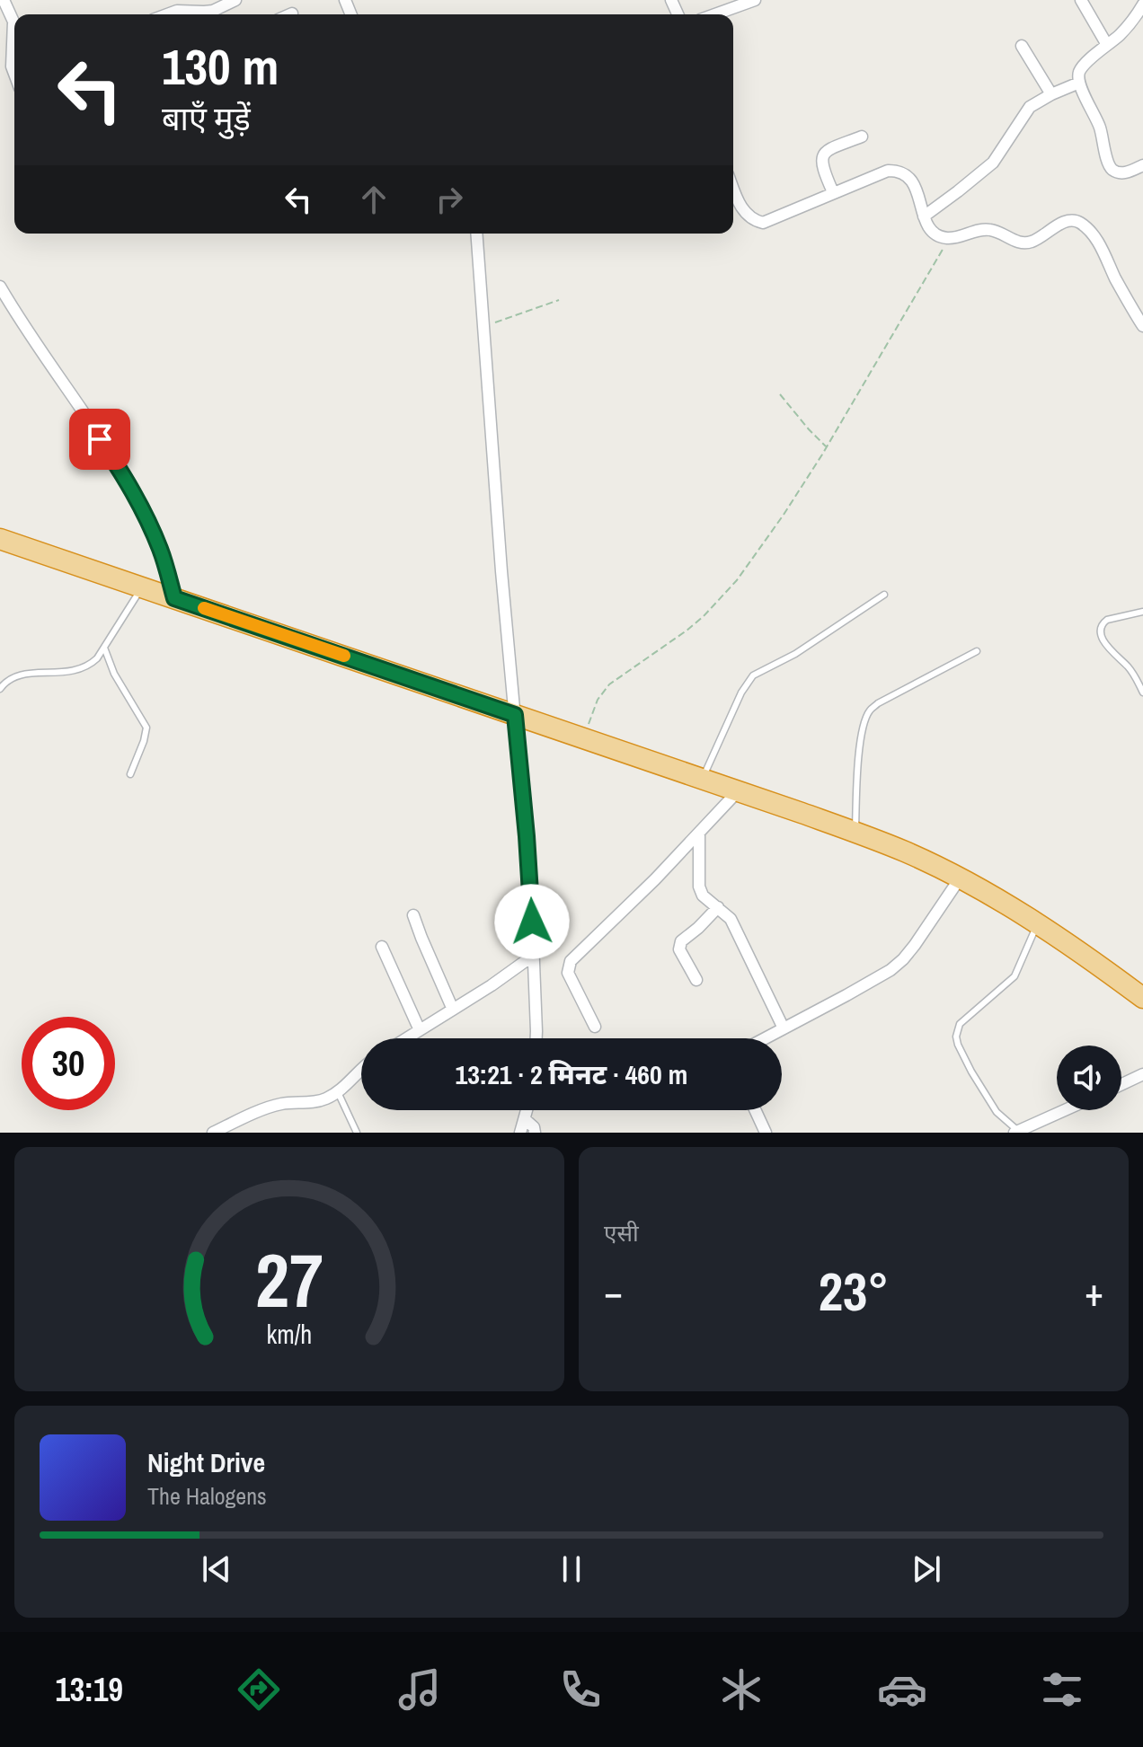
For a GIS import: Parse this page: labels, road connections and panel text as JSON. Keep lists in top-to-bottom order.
{
  "page": {
    "turn": ["130 m", "बाएँ मुड़ें"],
    "limit": "30",
    "trip": "13:21 · 2 मिनट · 460 m",
    "tile": "एसी",
    "heat": ["−", "23°", "+"],
    "song": ["Night Drive", "The Halogens"],
    "tabs": "13:19",
    "gauge": ["27", "km/h"]
  }
}
